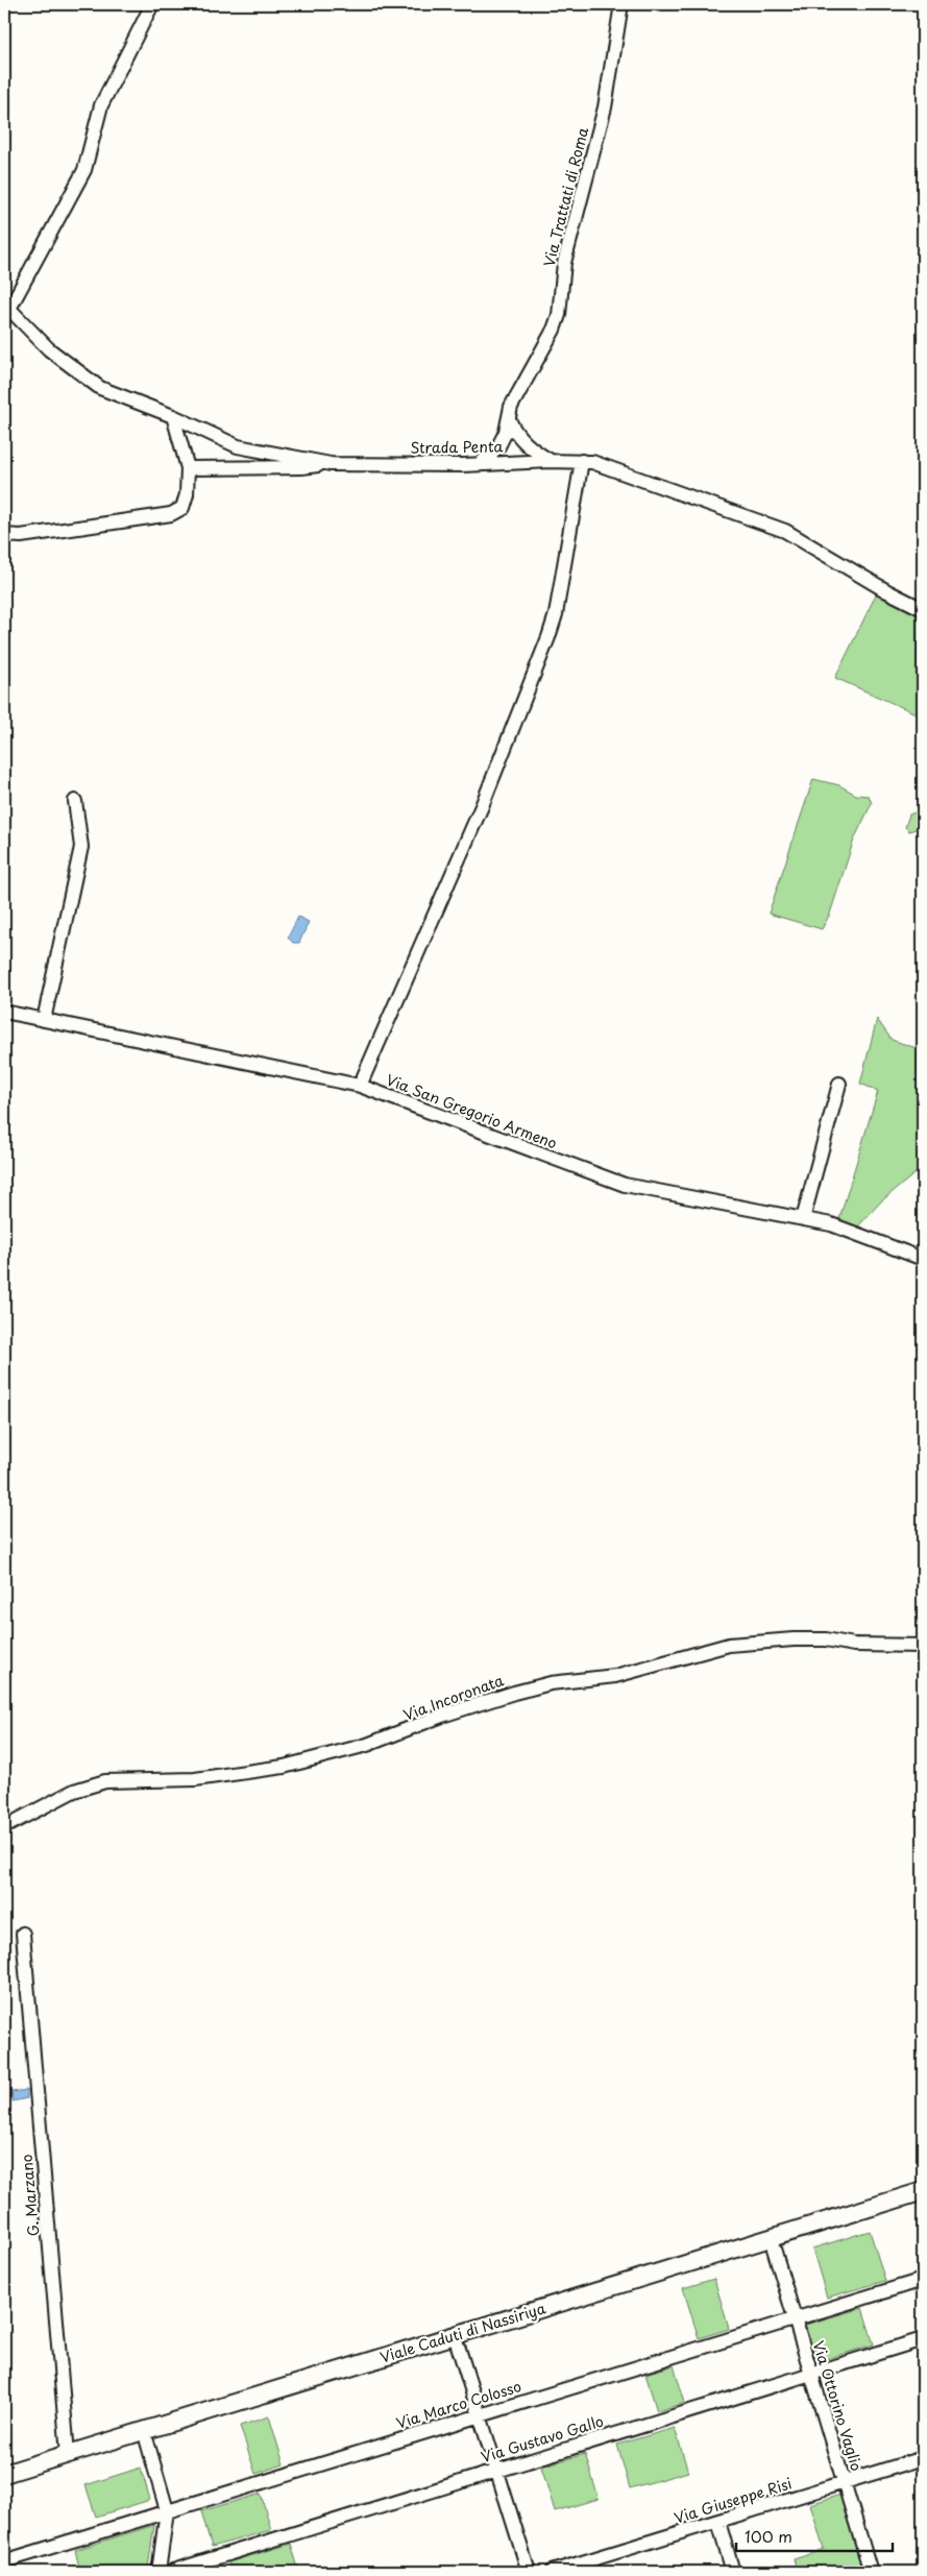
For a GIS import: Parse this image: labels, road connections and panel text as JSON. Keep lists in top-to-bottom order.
{
  "streets": {
    "main road": ["Viale Caduti di Nassiriya"],
    "street": [
      "Via Trattati di Roma",
      "Strada Penta",
      "Via San Gregorio Armeno",
      "Via Incoronata",
      "G. Marzano",
      "Via Marco Colosso",
      "Via Ottorino Vaglio",
      "Via Gustavo Gallo",
      "Via Giuseppe Risi"
    ]
  },
  "crossings": [
    ["Via Trattati di Roma", "Strada Penta"],
    ["G. Marzano", "Viale Caduti di Nassiriya"],
    ["Viale Caduti di Nassiriya", "Via Ottorino Vaglio"],
    ["Via Marco Colosso", "Via Ottorino Vaglio"],
    ["Via Ottorino Vaglio", "Via Gustavo Gallo"],
    ["Via Ottorino Vaglio", "Via Giuseppe Risi"]
  ],
  "scale_bar": "100 m"
}
